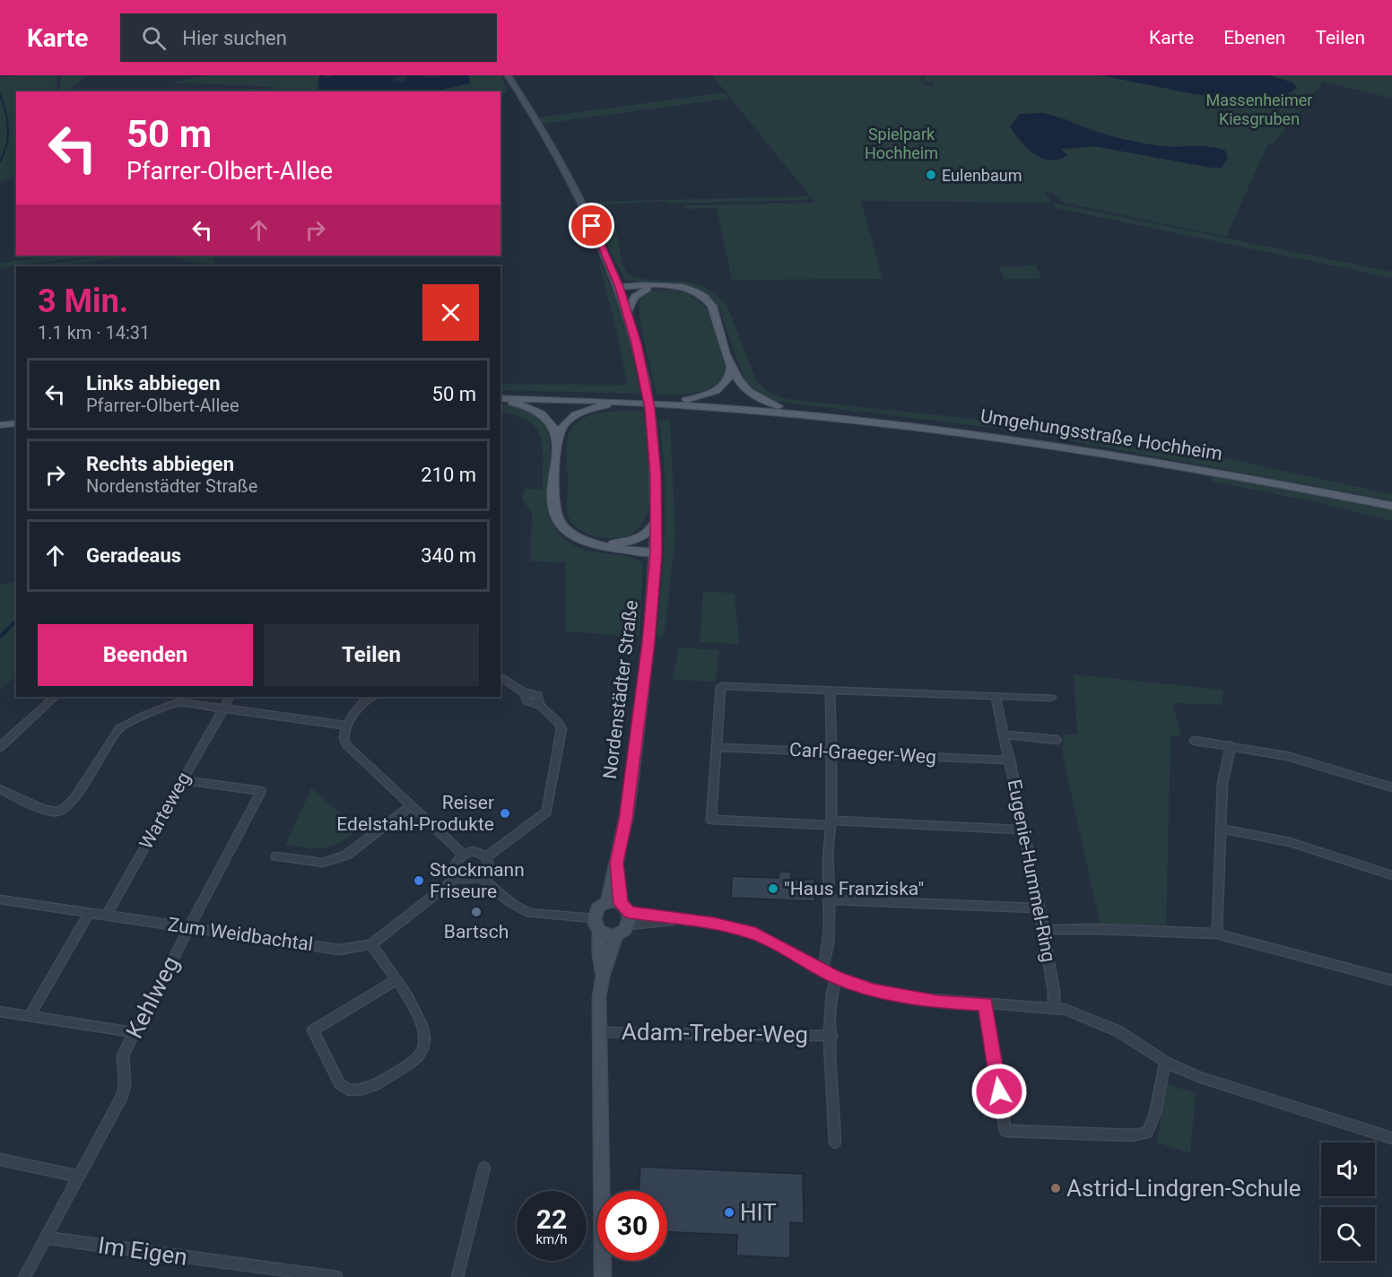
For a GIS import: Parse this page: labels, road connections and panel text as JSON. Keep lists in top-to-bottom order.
{
  "streets": {
    "main road": ["Umgehungsstraße Hochheim", "Nordenstädter Straße"],
    "street": [
      "Carl-Graeger-Weg",
      "Warteweg",
      "Eugenie-Hummel-Ring",
      "Zum Weidbachtal",
      "Kehlweg",
      "Adam-Treber-Weg",
      "Im Eigen"
    ]
  },
  "crossings": [
    ["Carl-Graeger-Weg", "Eugenie-Hummel-Ring"],
    ["Warteweg", "Zum Weidbachtal"],
    ["Warteweg", "Kehlweg"],
    ["Zum Weidbachtal", "Kehlweg"],
    ["Kehlweg", "Im Eigen"]
  ],
  "parks": ["Massenheimer Kiesgruben", "Spielpark Hochheim"],
  "places": [
    "Eulenbaum",
    "Reiser Edelstahl-Produkte",
    "Stockmann Friseure",
    "\"Haus Franziska\"",
    "Bartsch",
    "Astrid-Lindgren-Schule",
    "HIT"
  ],
  "page": {
    "header": "Karte",
    "search": "Hier suchen",
    "nav": ["Karte", "Ebenen", "Teilen"],
    "turn": ["50 m", "Pfarrer-Olbert-Allee"],
    "heading": ["3 Min.", "1.1 km · 14:31"],
    "list": [
      {
        "name": "Links abbiegen",
        "note": "Pfarrer-Olbert-Allee",
        "value": "50 m"
      },
      {
        "name": "Rechts abbiegen",
        "note": "Nordenstädter Straße",
        "value": "210 m"
      },
      {
        "name": "Geradeaus",
        "value": "340 m"
      }
    ],
    "buttons": ["Beenden", "Teilen"],
    "speed": "22 km/h",
    "limit": "30"
  }
}
